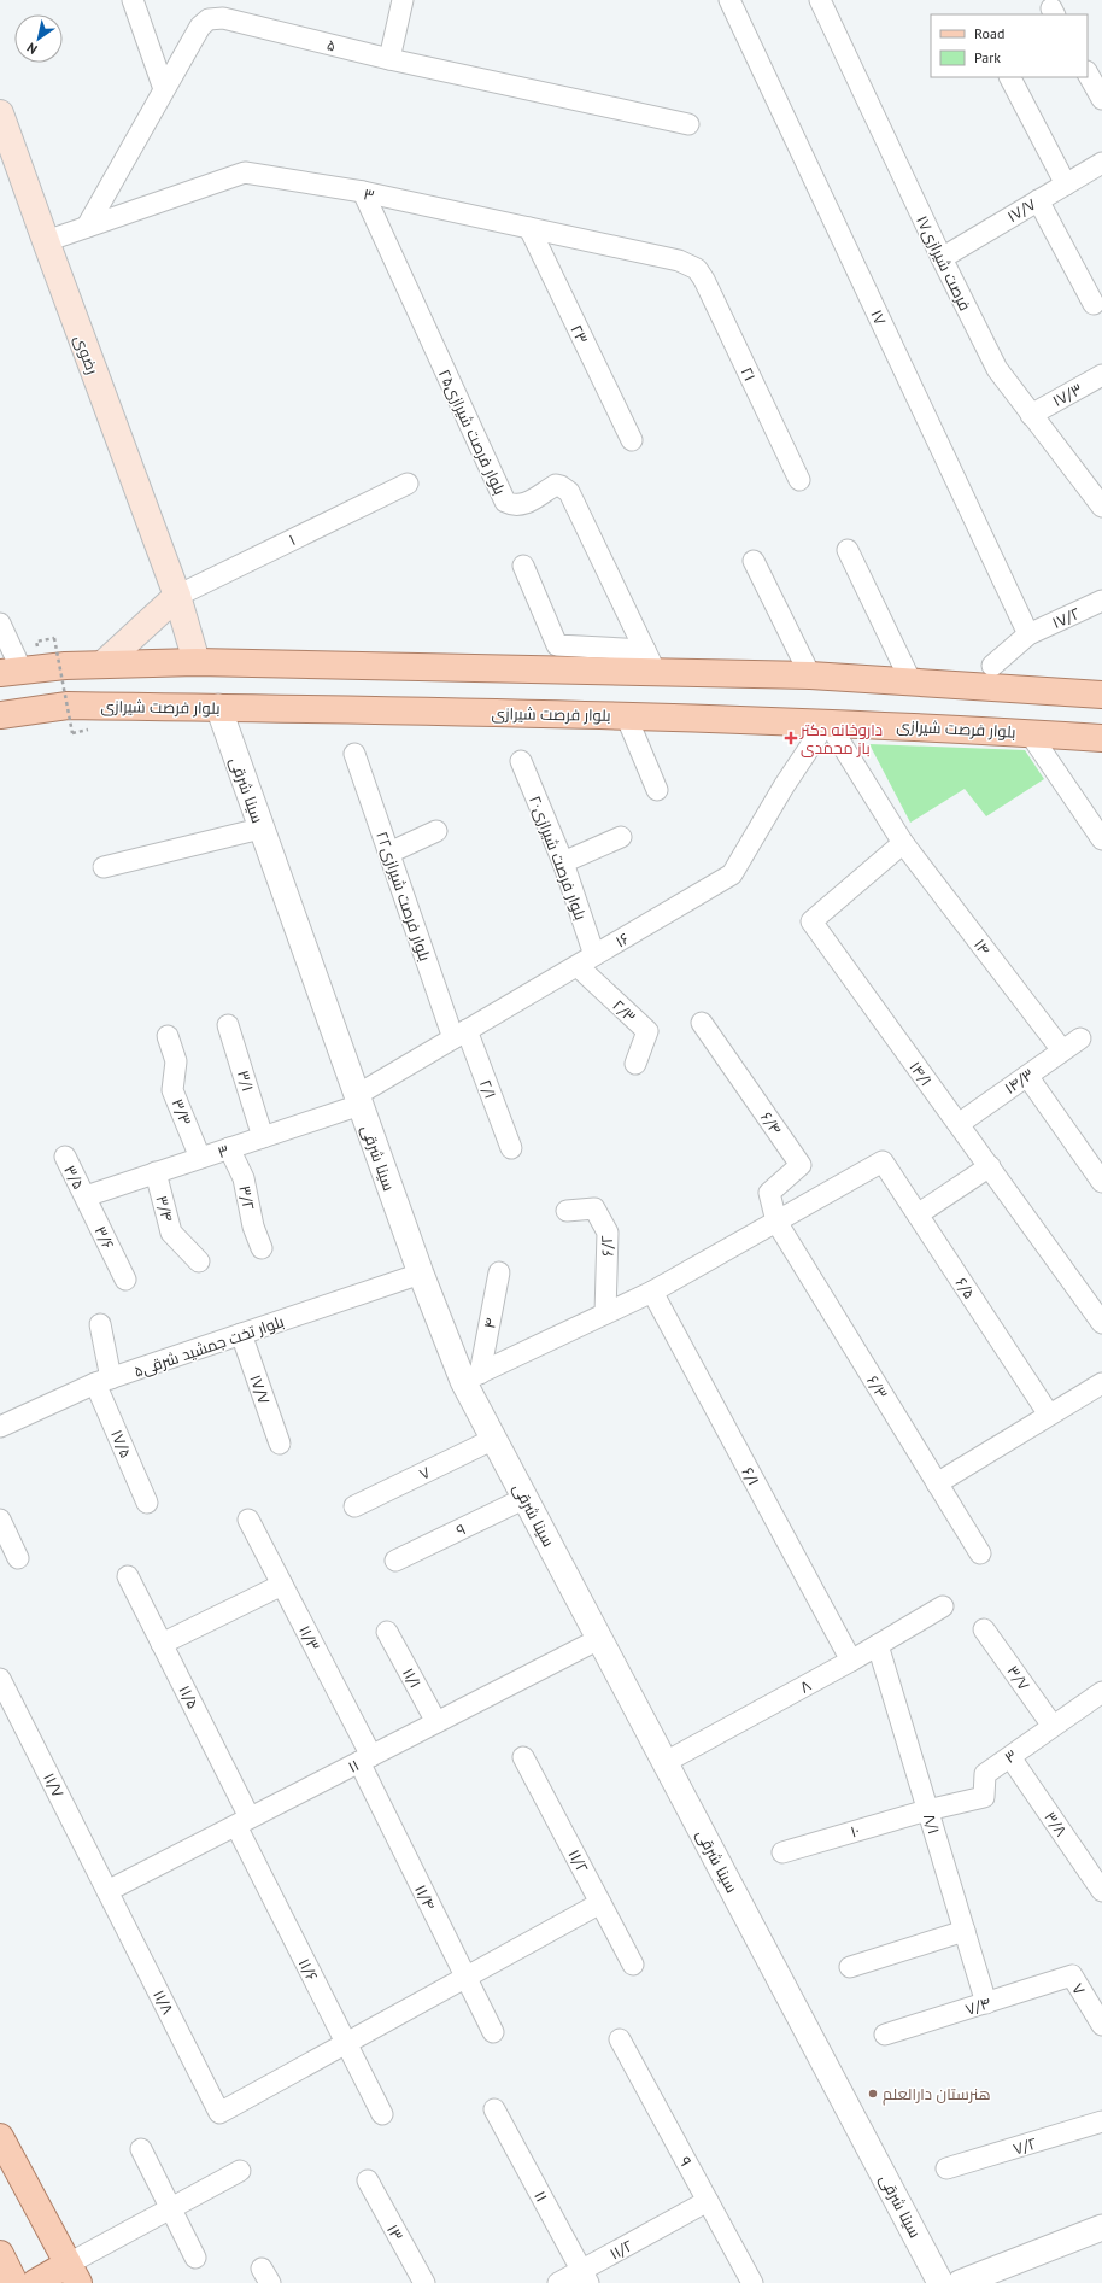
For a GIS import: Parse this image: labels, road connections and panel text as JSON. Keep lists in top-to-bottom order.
{
  "streets": {
    "main road": ["رضوی", "بلوار فرصت شیرازی"],
    "street": [
      "۵",
      "۳",
      "۱۷/۷",
      "۱۷فرصت شیرازی",
      "۱۷",
      "۲۳",
      "۲۱",
      "۱۷/۳",
      "بلوار فرصت شیرازی۲۵",
      "۱",
      "۱۷/۲",
      "سینا شرقی",
      "بلوار فرصت شیرازی۲۰",
      "بلوار فرصت شیرازی۲۲",
      "۱۶",
      "۱۴",
      "۲/۳",
      "۱۴/۱",
      "۳/۱",
      "۱۴/۳",
      "۲/۱",
      "۳/۳",
      "۶/۴",
      "۳/۵",
      "۳/۲",
      "۳/۴",
      "۳/۶",
      "۶/۲",
      "۶/۵",
      "۴",
      "بلوار تخت جمشید شرقی۵",
      "۶/۳",
      "۱۷/۵",
      "۷",
      "۶/۱",
      "۹",
      "۱۱/۳",
      "۱۱/۱",
      "۳/۷",
      "۸",
      "۱۱/۵",
      "۱۱",
      "۱۱/۷",
      "۸/۱",
      "۳/۸",
      "۱۰",
      "۱۱/۲",
      "۱۱/۴",
      "۱۱/۶",
      "۱۱/۸",
      "۷/۴",
      "۷/۲",
      "۱۳"
    ]
  },
  "crossings": [
    ["۵", "۳"],
    ["۳", "۲۳"],
    ["۳", "رضوی"],
    ["۳", "۲۱"],
    ["۳", "بلوار فرصت شیرازی۲۵"],
    ["۳", "سینا شرقی"],
    ["۳", "۱۶"],
    ["۳", "۳/۱"],
    ["۳", "۳/۳"],
    ["۳", "۳/۵"],
    ["۳", "۳/۲"],
    ["۳", "۳/۴"],
    ["۳", "۳/۶"],
    ["۳", "۳/۷"],
    ["۳", "۸/۱"],
    ["۳", "۳/۸"],
    ["۳", "۱۰"],
    ["۱۷/۷", "۱۷فرصت شیرازی"],
    ["۱۷/۷", "بلوار تخت جمشید شرقی۵"],
    ["۱۷فرصت شیرازی", "۱۷/۳"],
    ["۱۷", "۱۷/۲"],
    ["رضوی", "۱"],
    ["بلوار فرصت شیرازی", "سینا شرقی"],
    ["بلوار فرصت شیرازی", "۱۶"],
    ["بلوار فرصت شیرازی", "۱۴"],
    ["سینا شرقی", "۱۶"],
    ["سینا شرقی", "۴"],
    ["سینا شرقی", "بلوار تخت جمشید شرقی۵"],
    ["سینا شرقی", "۷"],
    ["سینا شرقی", "۹"],
    ["سینا شرقی", "۸"],
    ["سینا شرقی", "۱۱"],
    ["بلوار فرصت شیرازی۲۰", "۱۶"],
    ["بلوار فرصت شیرازی۲۲", "۱۶"],
    ["بلوار فرصت شیرازی۲۲", "۲/۱"],
    ["۱۶", "۱۴"],
    ["۱۶", "۲/۳"],
    ["۱۶", "۲/۱"],
    ["۱۴", "۱۴/۱"],
    ["۱۴", "۱۴/۳"],
    ["۱۴/۱", "۱۴/۳"],
    ["۶/۴", "۶/۵"],
    ["۶/۴", "۶/۳"],
    ["۳/۵", "۳/۶"],
    ["۶/۵", "۶/۳"],
    ["بلوار تخت جمشید شرقی۵", "۱۷/۵"],
    ["۷", "۷/۴"],
    ["۶/۱", "۸"],
    ["۹", "۱۱/۲"],
    ["۱۱/۳", "۱۱"],
    ["۱۱/۳", "۱۱/۴"],
    ["۱۱/۱", "۱۱"],
    ["۸", "۸/۱"],
    ["۱۱/۵", "۱۱"],
    ["۱۱/۵", "۱۱/۶"],
    ["۱۱", "۱۱/۷"],
    ["۱۱", "۱۱/۲"],
    ["۱۱", "۱۱/۴"],
    ["۱۱", "۱۱/۶"],
    ["۱۱", "۱۱/۸"],
    ["۱۱/۷", "۱۱/۸"],
    ["۸/۱", "۱۰"],
    ["۸/۱", "۷/۴"],
    ["۱۱/۶", "۱۱/۸"]
  ],
  "places": {
    "health": ["داروخانه دکتر باز محمدی"],
    "other": ["هنرستان دارالعلم"]
  },
  "legend": ["Road", "Park"],
  "north": "bottom left"
}
